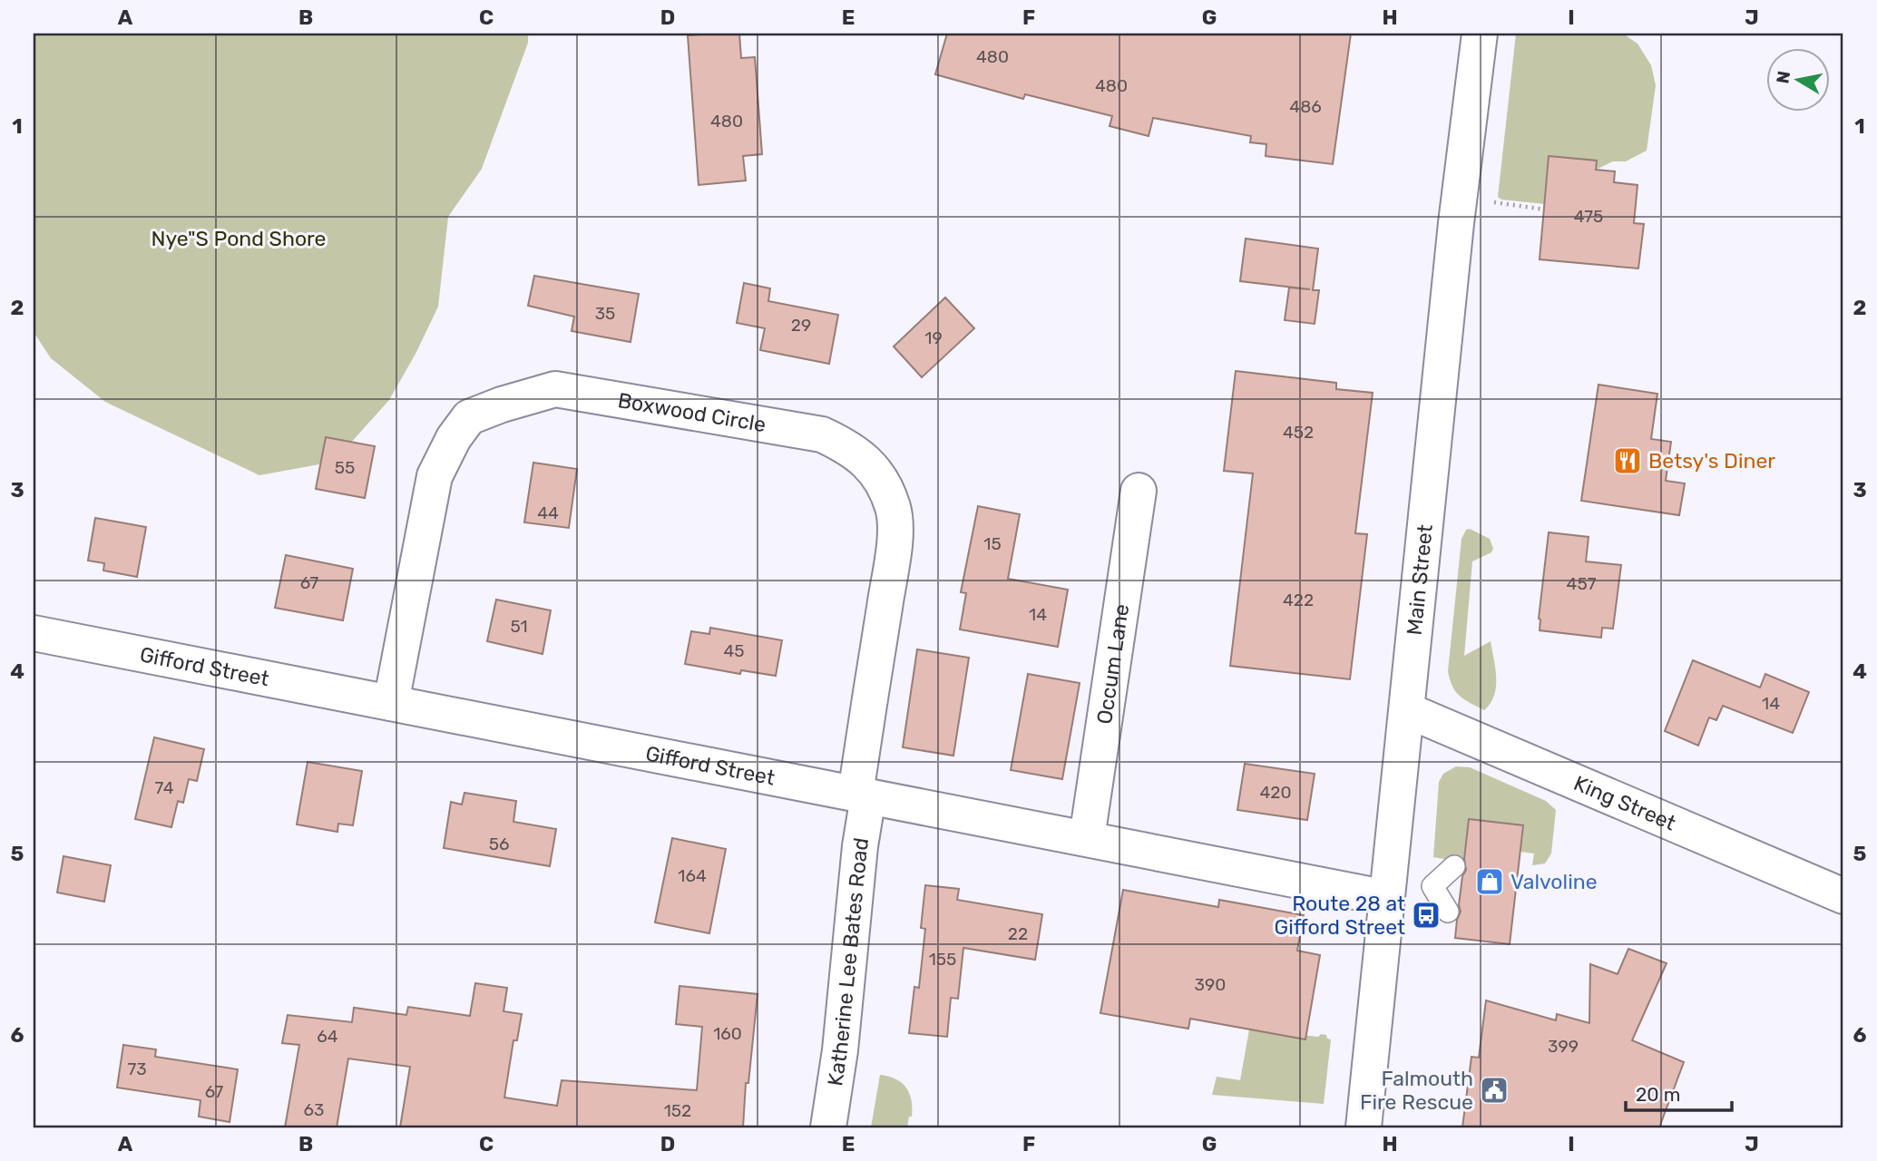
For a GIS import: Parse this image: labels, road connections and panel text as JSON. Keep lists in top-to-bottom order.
{
  "streets": {
    "main road": [
      "Boxwood Circle",
      "Main Street",
      "Occum Lane",
      "Gifford Street",
      "King Street",
      "Katherine Lee Bates Road"
    ]
  },
  "crossings": [
    ["Boxwood Circle", "Gifford Street"],
    ["Boxwood Circle", "Katherine Lee Bates Road"],
    ["Main Street", "Gifford Street"],
    ["Main Street", "King Street"],
    ["Occum Lane", "Gifford Street"],
    ["Gifford Street", "Katherine Lee Bates Road"]
  ],
  "parks": ["Nye\"S Pond Shore"],
  "places": {
    "restaurant": ["Betsy's Diner"],
    "shop": ["Valvoline"],
    "bus stop": ["Route 28 at Gifford Street"],
    "public building": ["Falmouth Fire Rescue"]
  },
  "house_numbers": [
    "480",
    "480",
    "486",
    "480",
    "475",
    "35",
    "29",
    "19",
    "452",
    "55",
    "44",
    "15",
    "67",
    "457",
    "422",
    "14",
    "51",
    "45",
    "14",
    "74",
    "420",
    "56",
    "164",
    "22",
    "155",
    "390",
    "160",
    "64",
    "399",
    "73",
    "67",
    "63",
    "152"
  ],
  "scale_bar": "20 m",
  "north": "left",
  "grid": {
    "columns": [
      "A",
      "B",
      "C",
      "D",
      "E",
      "F",
      "G",
      "H",
      "I",
      "J"
    ],
    "rows": [
      "1",
      "2",
      "3",
      "4",
      "5",
      "6"
    ]
  }
}
